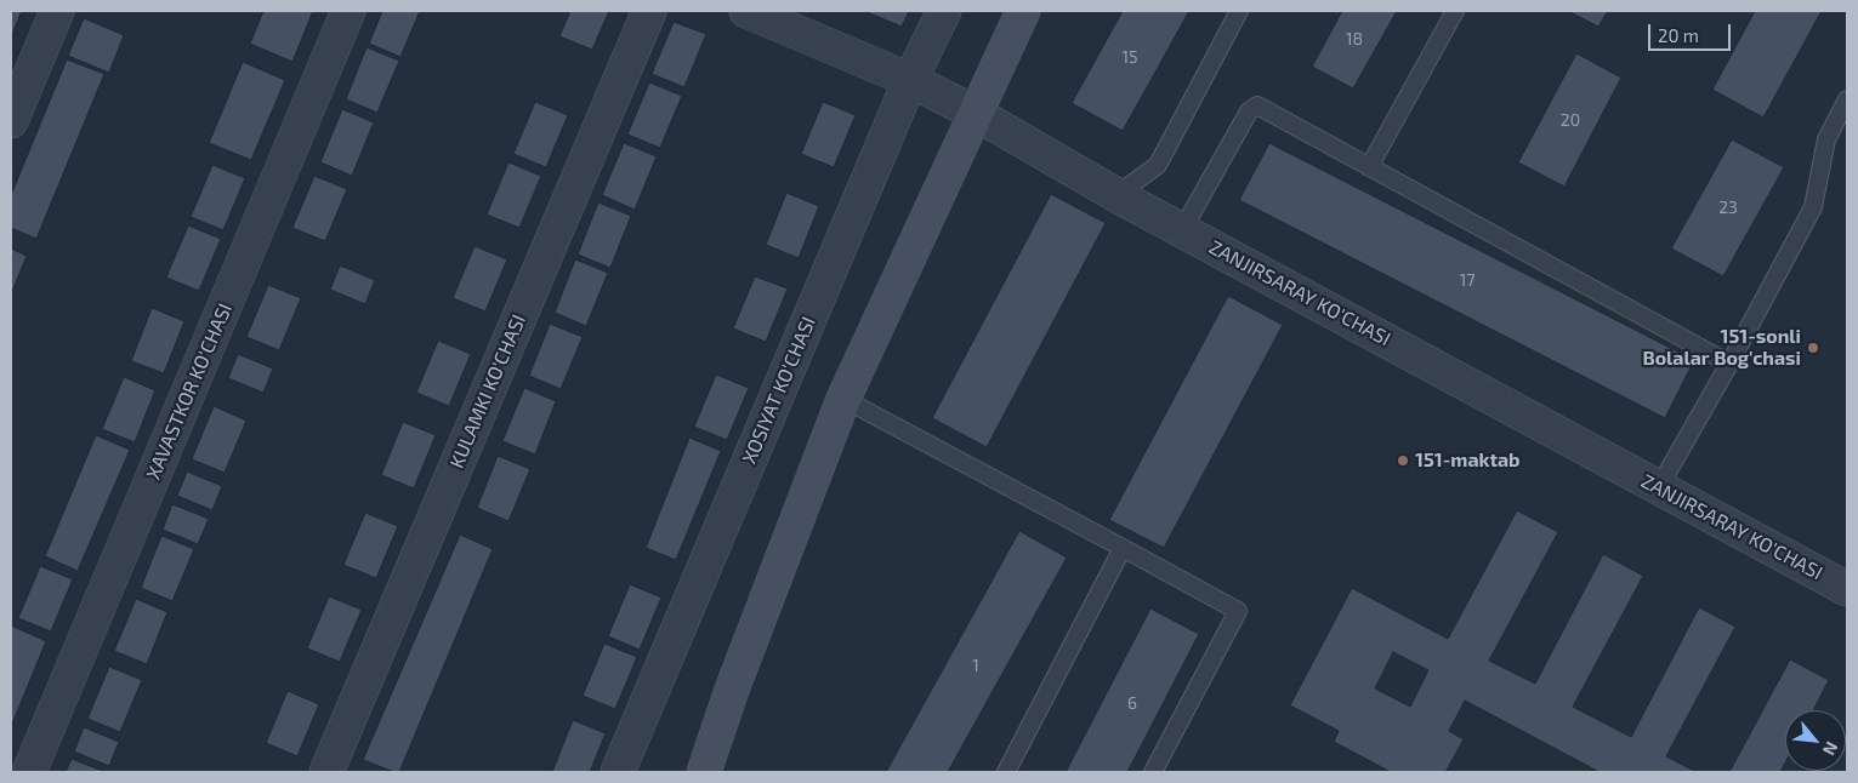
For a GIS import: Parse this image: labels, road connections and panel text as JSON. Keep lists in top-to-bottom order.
{
  "streets": {
    "street": [
      "ZANJIRSARAY KO'CHASI",
      "XOSIYAT KO'CHASI",
      "XAVASTKOR KO'CHASI",
      "KULAMKI KO'CHASI"
    ]
  },
  "crossings": [
    ["ZANJIRSARAY KO'CHASI", "XOSIYAT KO'CHASI"]
  ],
  "places": ["151-sonli Bolalar Bog'chasi", "151-maktab"],
  "house_numbers": [
    "18",
    "15",
    "20",
    "23",
    "17",
    "1",
    "6"
  ],
  "scale_bar": "20 m",
  "north": "bottom right"
}
